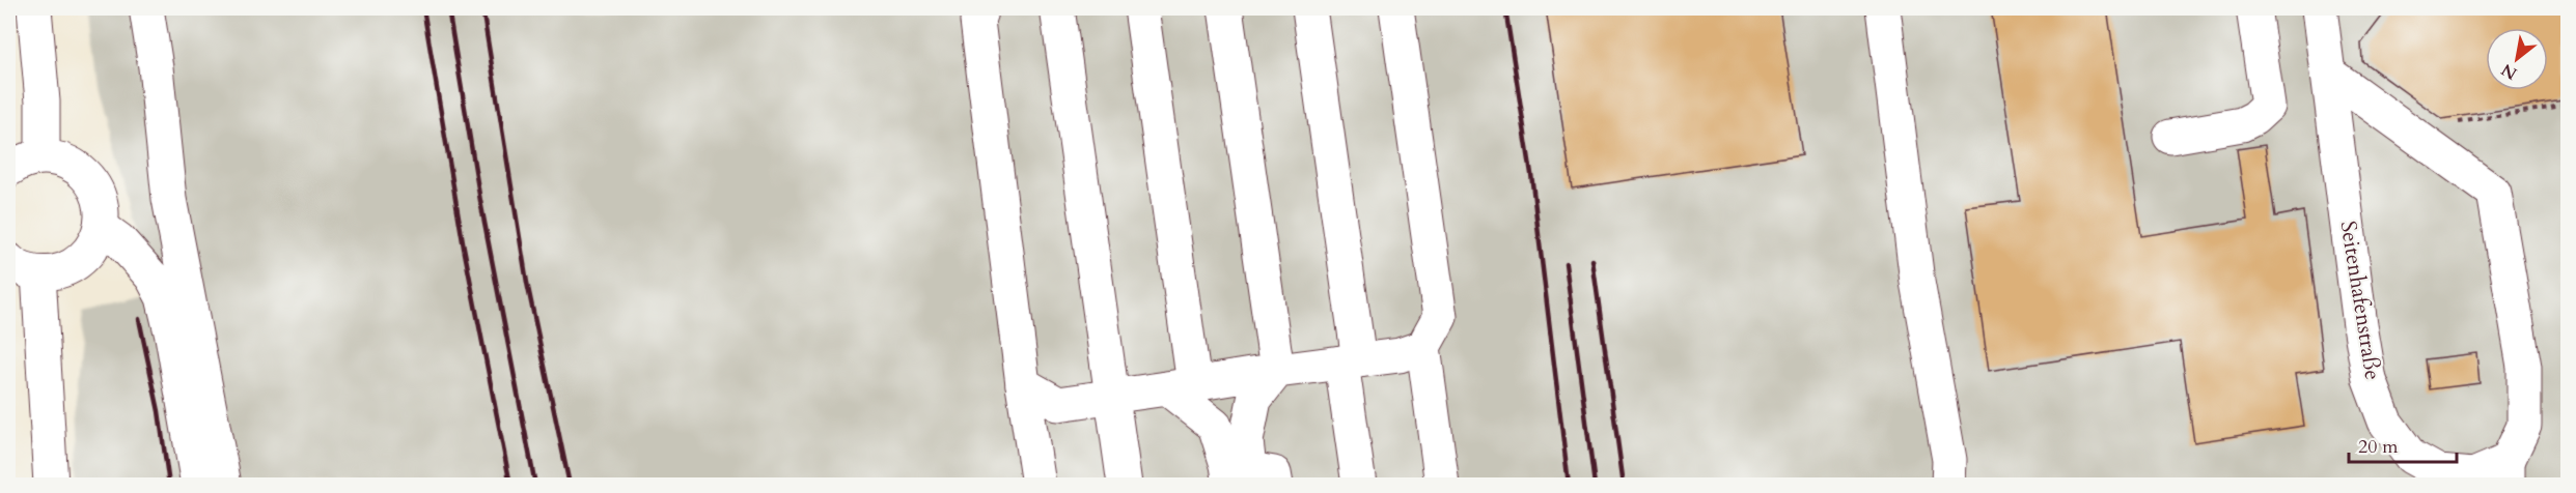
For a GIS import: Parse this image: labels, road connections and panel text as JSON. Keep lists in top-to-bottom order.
{
  "streets": {
    "street": ["Seitenhafenstraße"]
  },
  "scale_bar": "20 m",
  "north": "bottom left"
}
